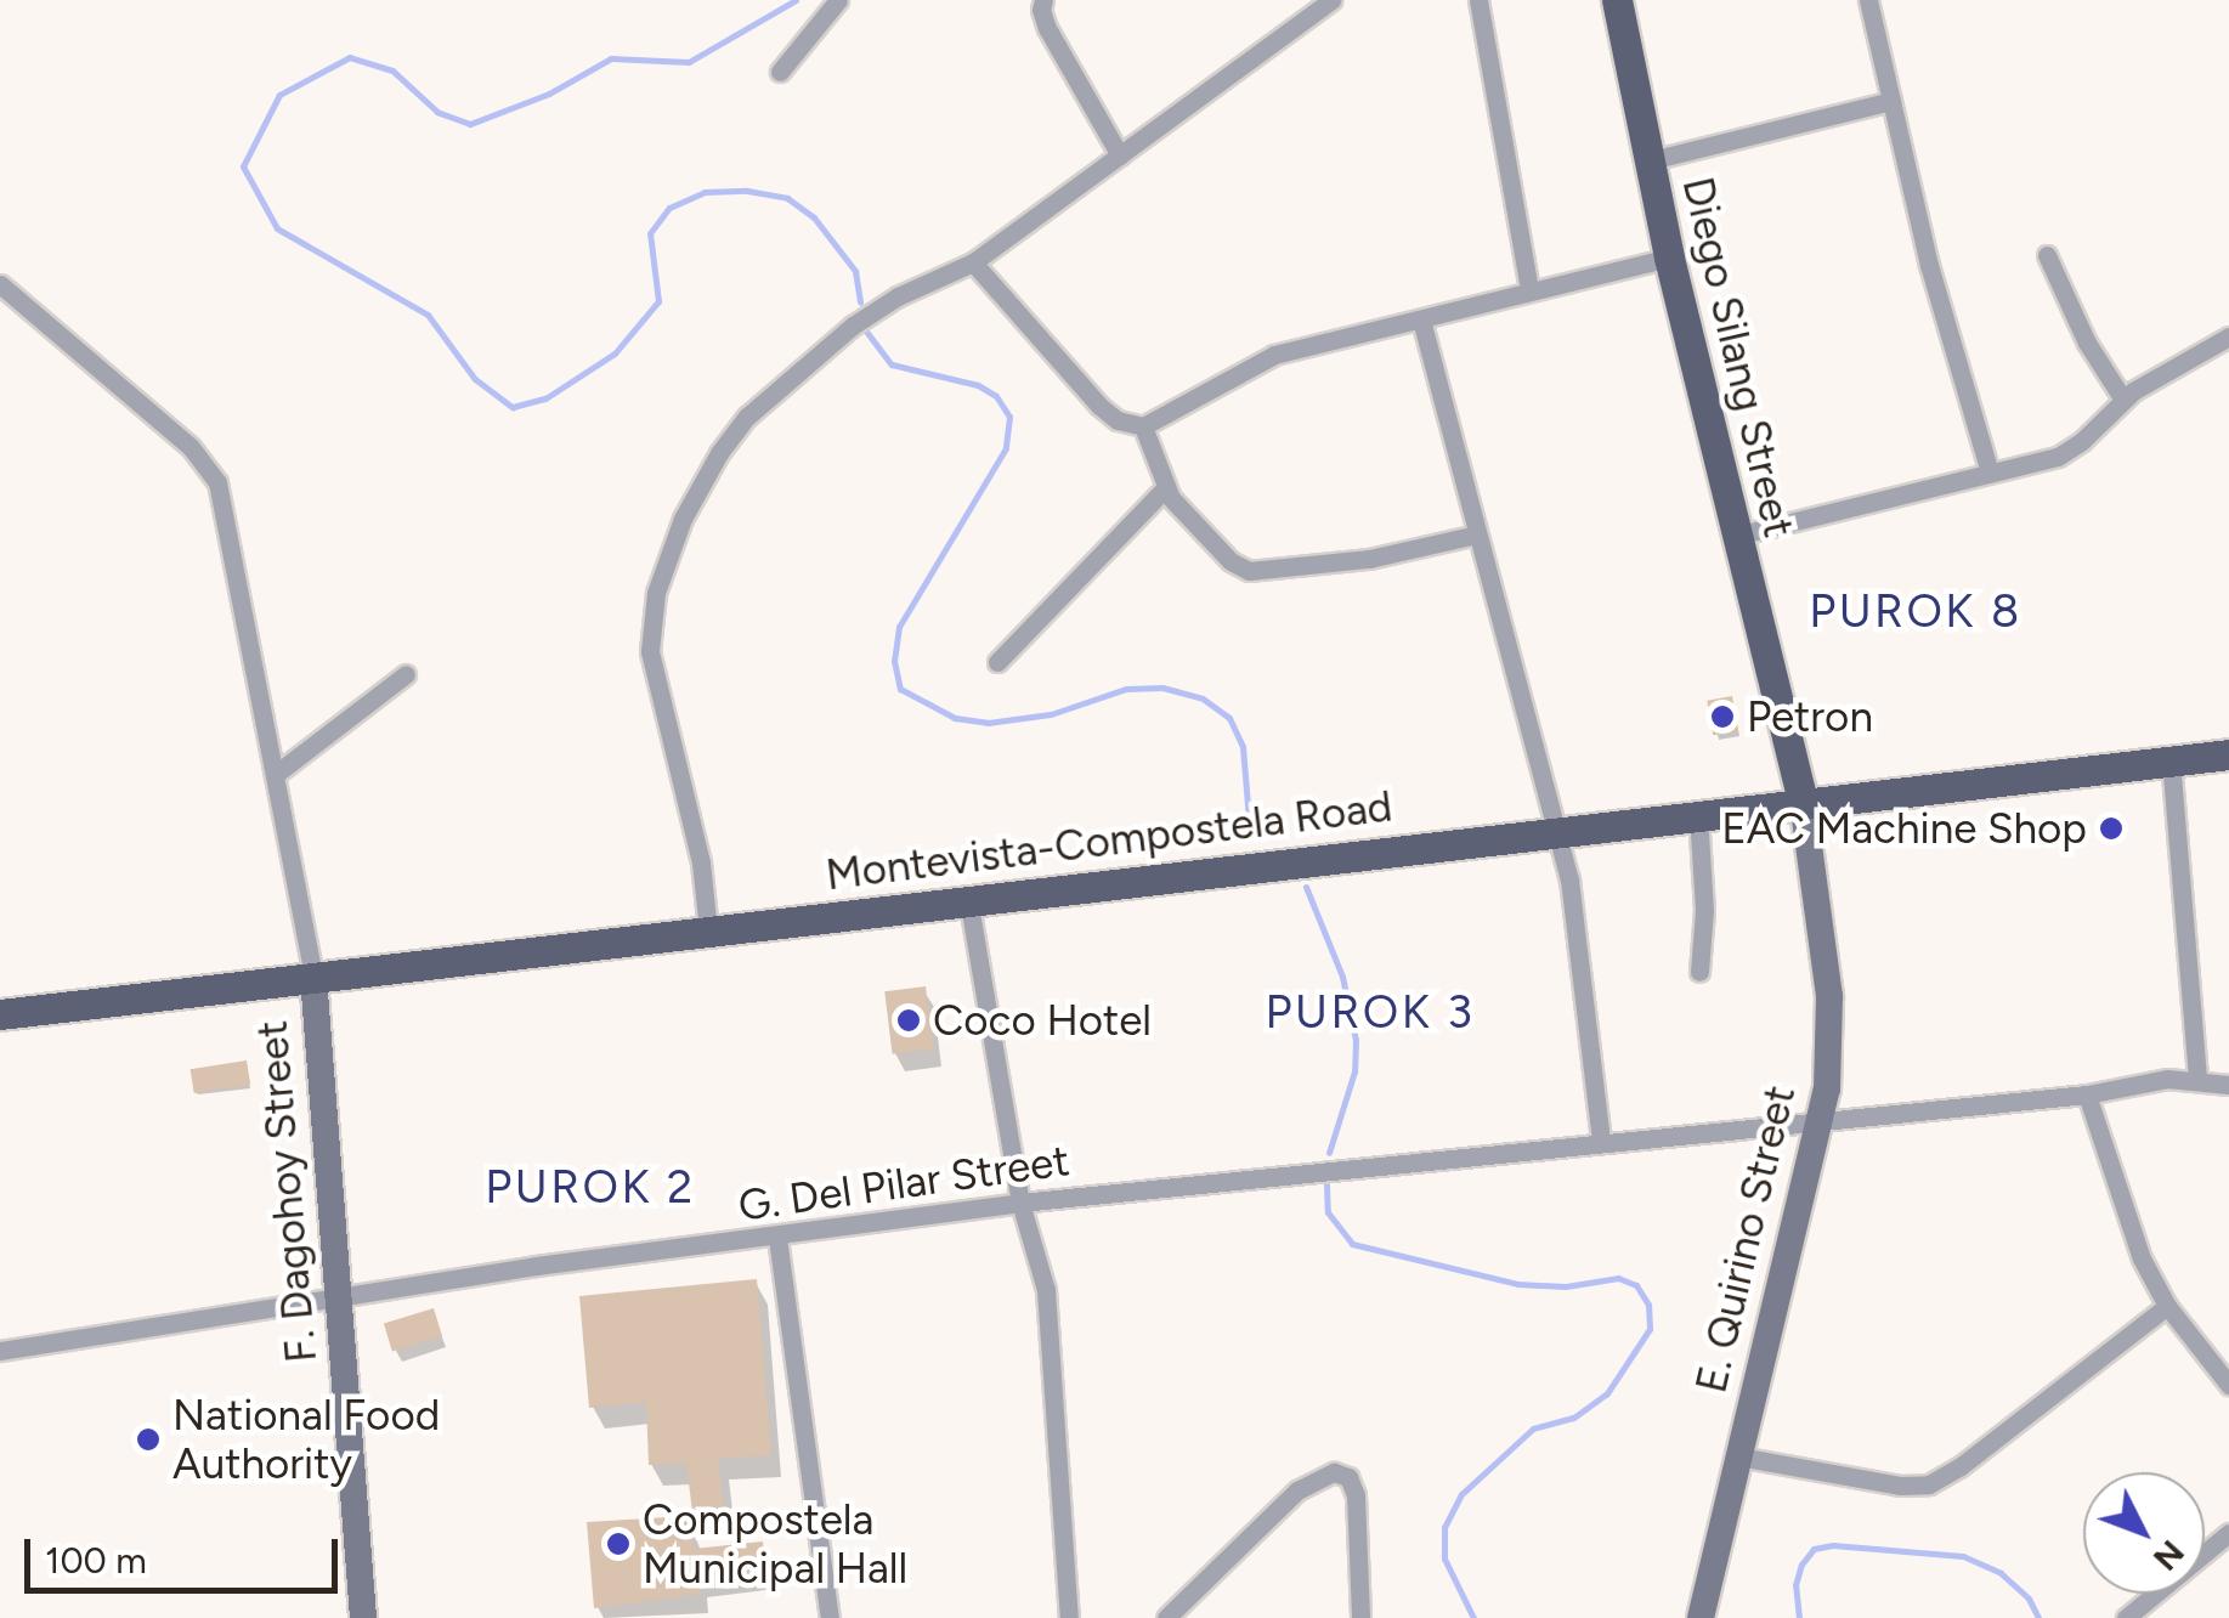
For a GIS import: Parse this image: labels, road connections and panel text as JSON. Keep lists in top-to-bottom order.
{
  "streets": {
    "main road": [
      "Diego Silang Street",
      "Montevista-Compostela Road",
      "F. Dagohoy Street",
      "E. Quirino Street"
    ],
    "street": ["G. Del Pilar Street"]
  },
  "crossings": [
    ["Diego Silang Street", "Montevista-Compostela Road"],
    ["Diego Silang Street", "E. Quirino Street"],
    ["Montevista-Compostela Road", "F. Dagohoy Street"],
    ["Montevista-Compostela Road", "E. Quirino Street"],
    ["G. Del Pilar Street", "F. Dagohoy Street"],
    ["G. Del Pilar Street", "E. Quirino Street"]
  ],
  "districts": ["PUROK 8", "PUROK 3", "PUROK 2"],
  "places": [
    "Petron",
    "EAC Machine Shop",
    "Coco Hotel",
    "National Food Authority",
    "Compostela Municipal Hall"
  ],
  "scale_bar": "100 m",
  "north": "bottom right"
}
